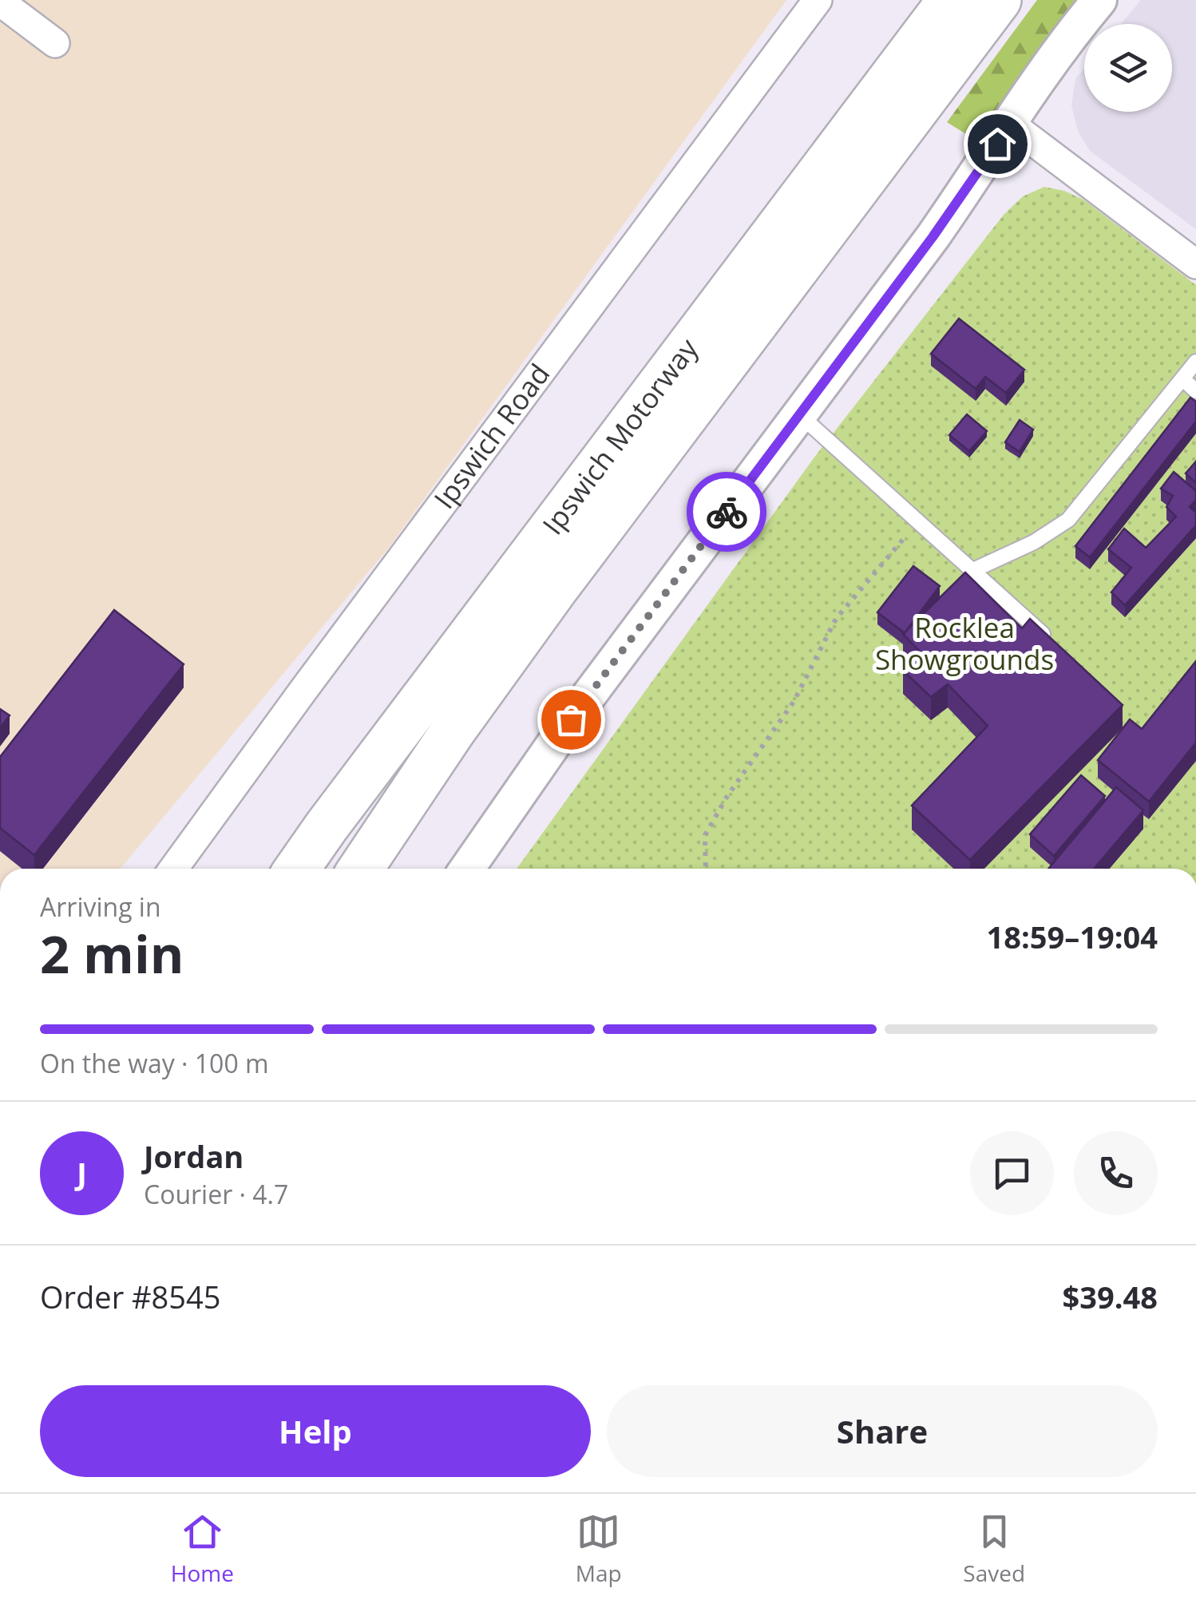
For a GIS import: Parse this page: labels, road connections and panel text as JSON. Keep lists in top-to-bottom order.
{
  "streets": {
    "highway": ["Ipswich Motorway"],
    "street": ["Ipswich Road"]
  },
  "parks": ["Rocklea Showgrounds"],
  "page": {
    "heading": ["2 min", "Arriving in", "18:59–19:04"],
    "panel": [
      "Jordan",
      "Courier · 4.7",
      "Order #8545",
      "$39.48"
    ],
    "bar": "On the way · 100 m",
    "round": "J",
    "buttons": ["Help", "Share"],
    "tabs": ["Home", "Map", "Saved"]
  }
}
